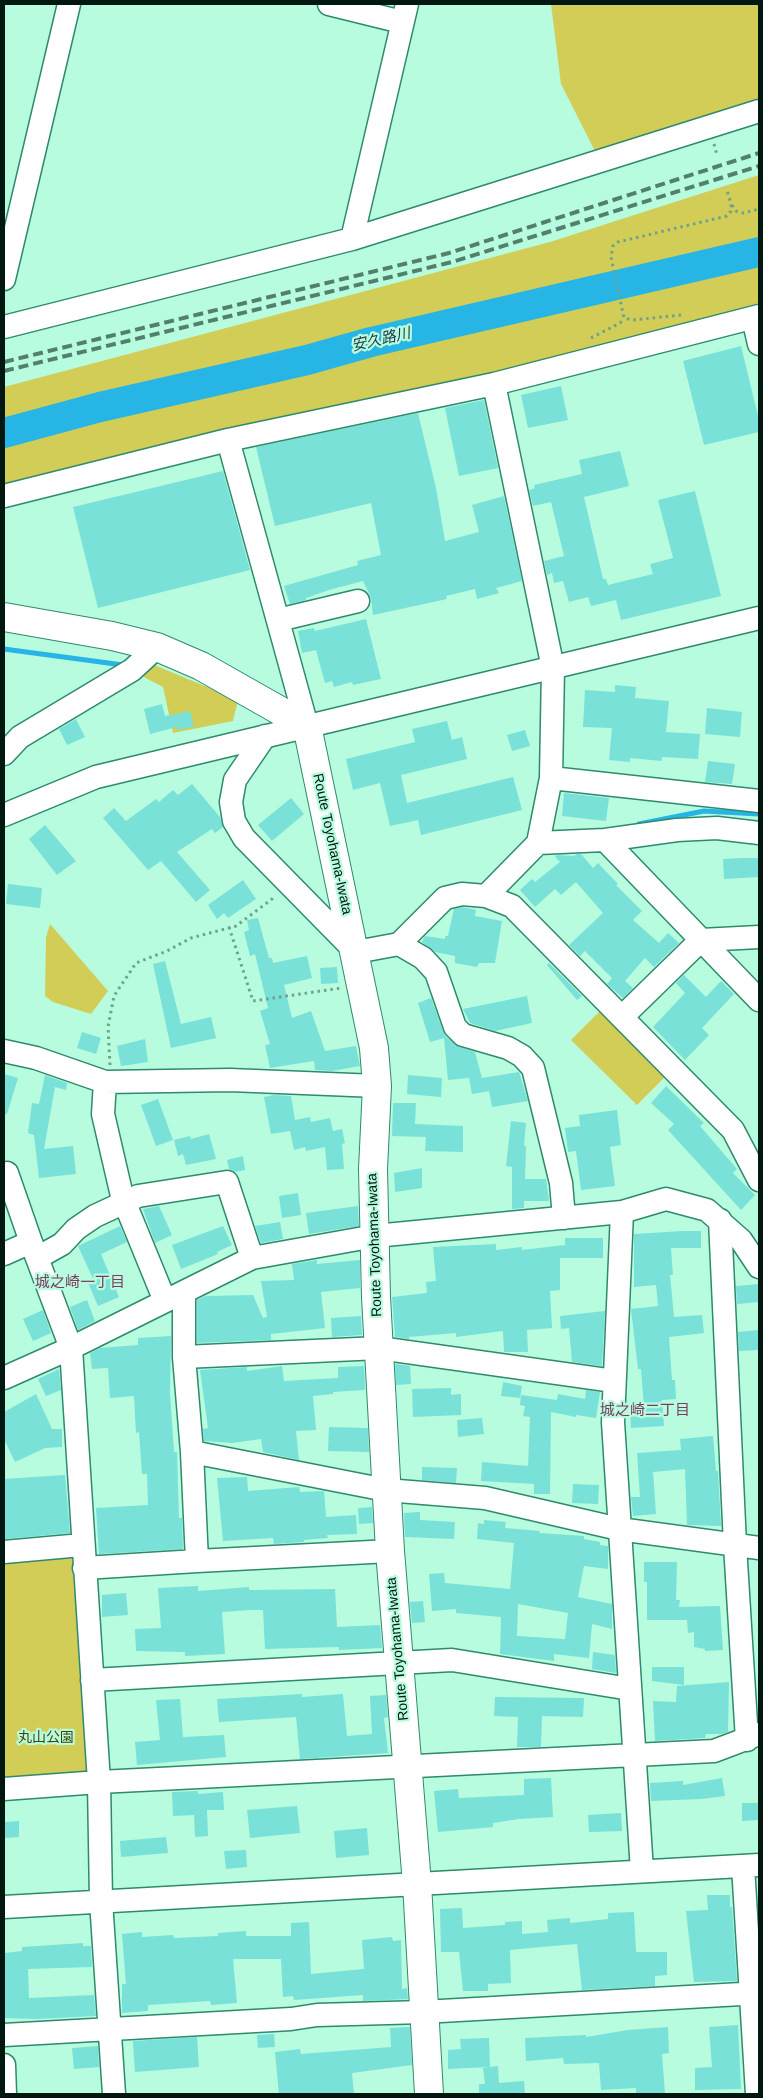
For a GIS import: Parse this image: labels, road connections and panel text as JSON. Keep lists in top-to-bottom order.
{
  "streets": {
    "main road": ["Route Toyohama-Iwata"]
  },
  "districts": ["城之崎一丁目", "城之崎二丁目"],
  "water": ["安久路川"],
  "parks": ["丸山公園"]
}
